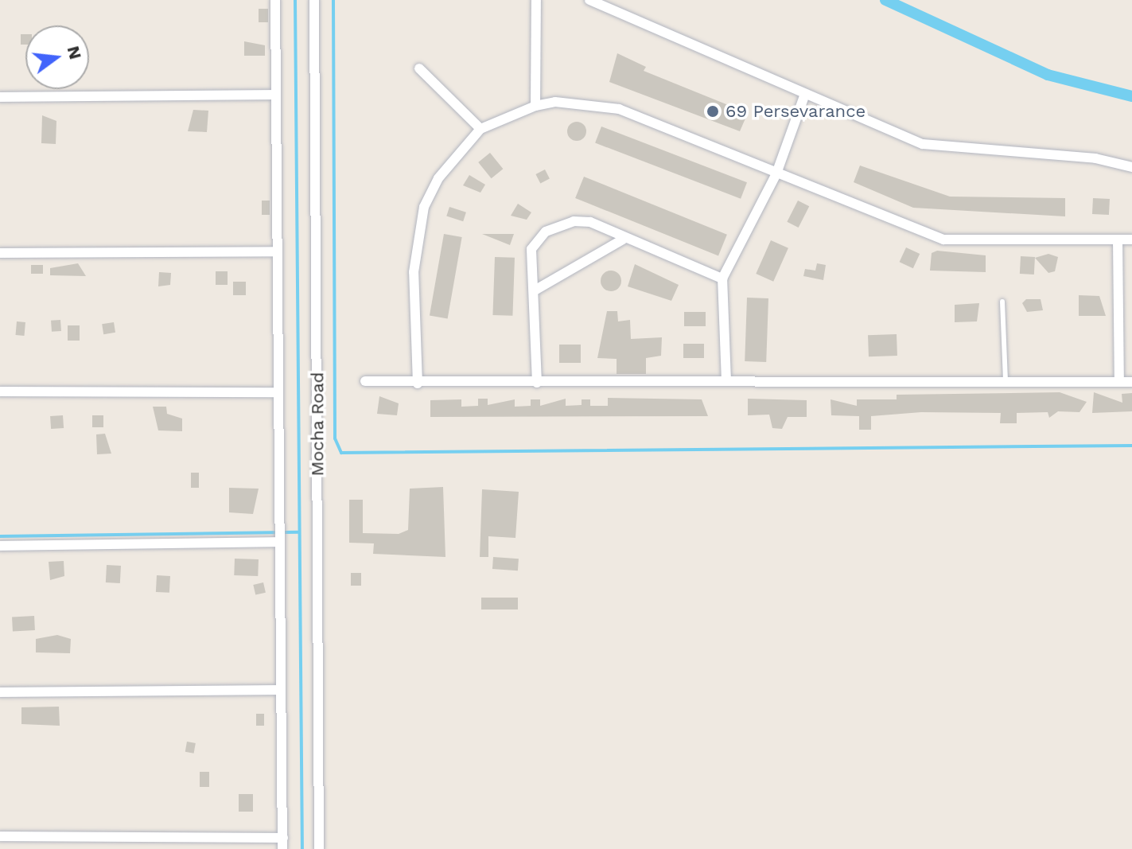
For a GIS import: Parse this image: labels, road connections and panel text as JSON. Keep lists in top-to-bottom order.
{
  "streets": {
    "street": ["Mocha Road"]
  },
  "places": ["69 Persevarance"],
  "north": "right"
}
